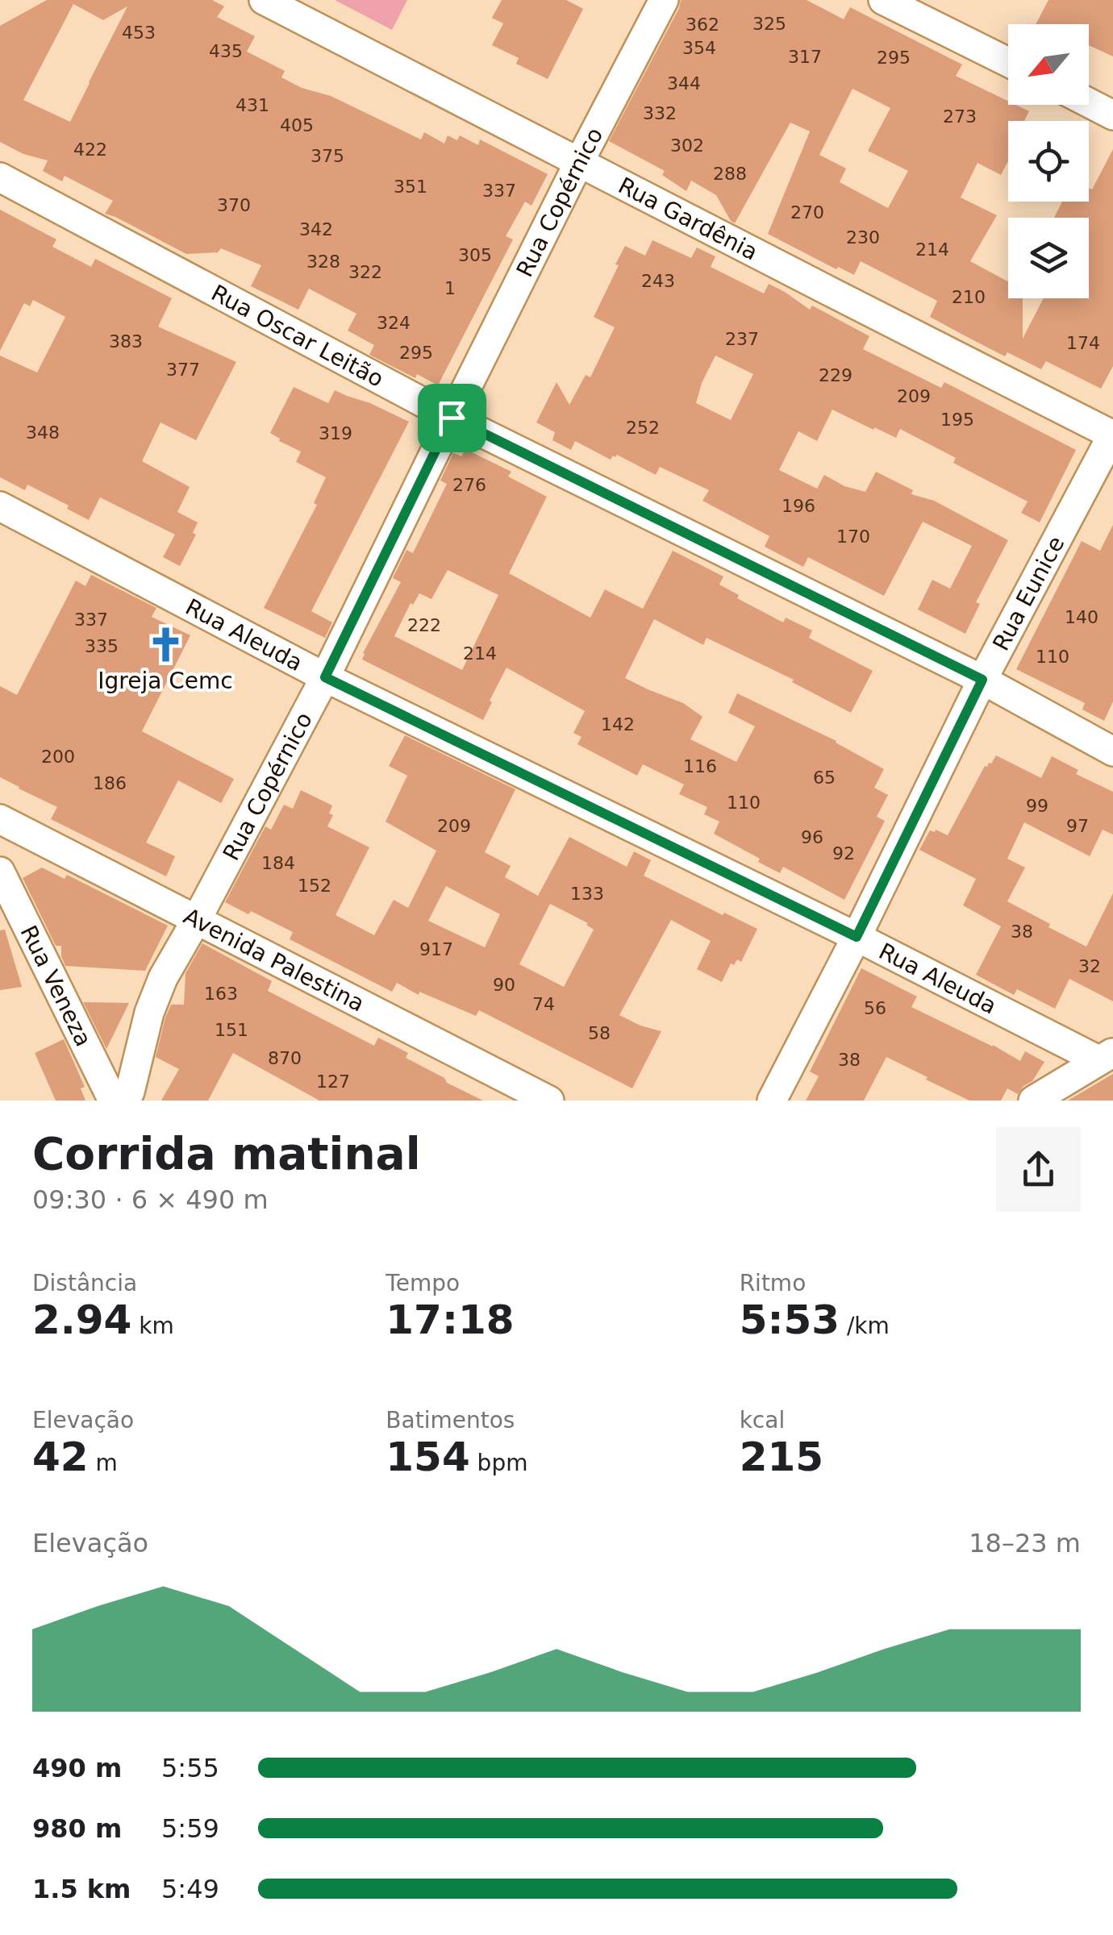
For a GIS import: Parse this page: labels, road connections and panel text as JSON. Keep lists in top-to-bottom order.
{
  "streets": {
    "street": [
      "Rua Copérnico",
      "Rua Gardênia",
      "Rua Oscar Leitão",
      "Rua Eunice",
      "Rua Aleuda",
      "Avenida Palestina",
      "Rua Veneza"
    ]
  },
  "crossings": [
    ["Rua Copérnico", "Rua Gardênia"],
    ["Rua Copérnico", "Rua Oscar Leitão"],
    ["Rua Copérnico", "Rua Aleuda"],
    ["Rua Copérnico", "Avenida Palestina"],
    ["Rua Gardênia", "Rua Eunice"],
    ["Rua Oscar Leitão", "Rua Eunice"],
    ["Rua Eunice", "Rua Aleuda"]
  ],
  "places": {
    "church": ["Igreja Cemc"]
  },
  "house_numbers": [
    "325",
    "362",
    "453",
    "354",
    "435",
    "317",
    "295",
    "344",
    "431",
    "332",
    "273",
    "405",
    "302",
    "422",
    "375",
    "288",
    "351",
    "337",
    "370",
    "270",
    "342",
    "230",
    "214",
    "305",
    "328",
    "322",
    "243",
    "1",
    "210",
    "324",
    "237",
    "383",
    "174",
    "295",
    "377",
    "229",
    "209",
    "195",
    "252",
    "348",
    "319",
    "276",
    "196",
    "170",
    "140",
    "337",
    "222",
    "335",
    "214",
    "110",
    "142",
    "200",
    "116",
    "65",
    "186",
    "110",
    "99",
    "209",
    "97",
    "96",
    "92",
    "184",
    "152",
    "133",
    "38",
    "917",
    "32",
    "90",
    "163",
    "74",
    "56",
    "151",
    "58",
    "870",
    "38",
    "127"
  ],
  "north": "bottom left",
  "page": {
    "heading": ["Corrida matinal", "09:30 · 6 × 490 m"],
    "stats": [
      ["Distância", "2.94 km"],
      ["Tempo", "17:18"],
      ["Ritmo", "5:53 /km"],
      ["Elevação", "42 m"],
      ["Batimentos", "154 bpm"],
      ["kcal", "215"]
    ],
    "chart": ["Elevação", "18–23 m"],
    "list": [
      {
        "name": "490 m",
        "note": "5:55"
      },
      {
        "name": "980 m",
        "note": "5:59"
      },
      {
        "name": "1.5 km",
        "note": "5:49"
      }
    ]
  }
}
